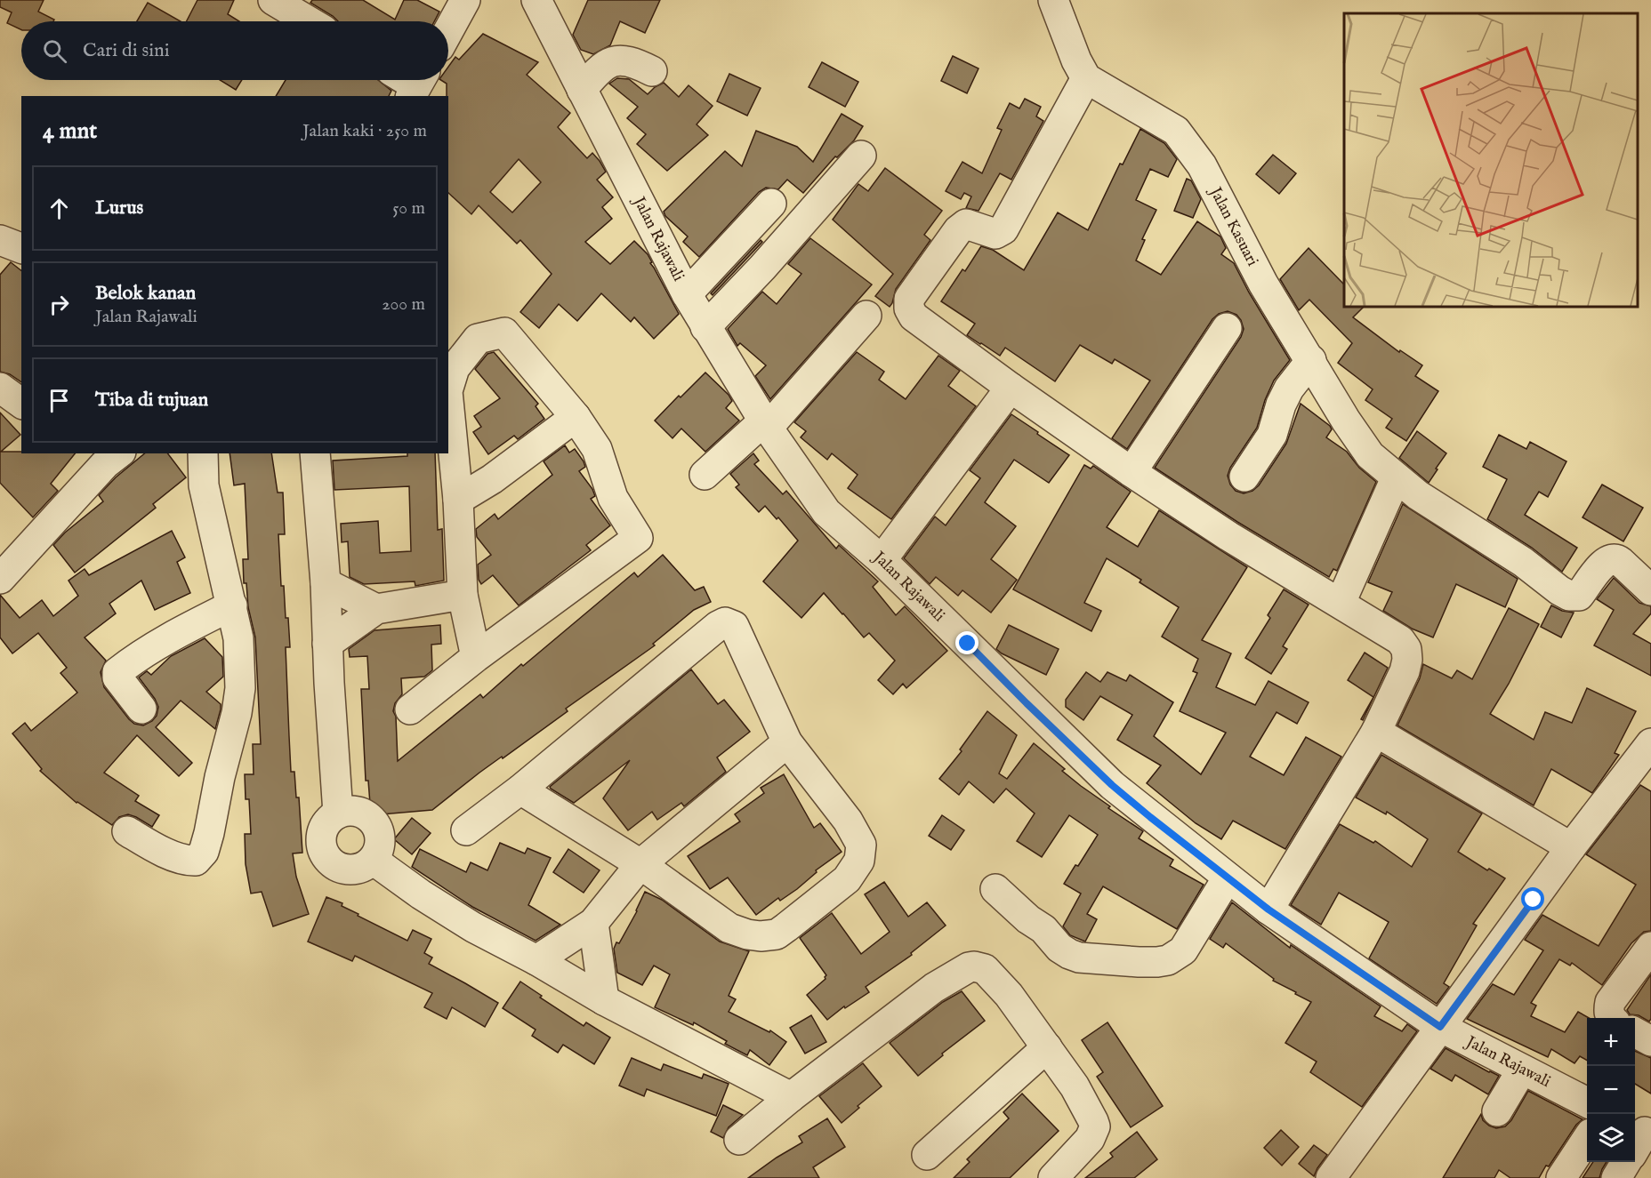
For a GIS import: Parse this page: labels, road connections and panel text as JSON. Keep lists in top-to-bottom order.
{
  "streets": {
    "street": ["Jalan Kasuari", "Jalan Rajawali"]
  },
  "page": {
    "search": "Cari di sini",
    "heading": ["4 mnt", "Jalan kaki · 250 m"],
    "list": [
      ["Lurus", "50 m"],
      ["Belok kanan", "Jalan Rajawali", "200 m"],
      "Tiba di tujuan"
    ],
    "map_buttons": ["+", "−"]
  }
}
